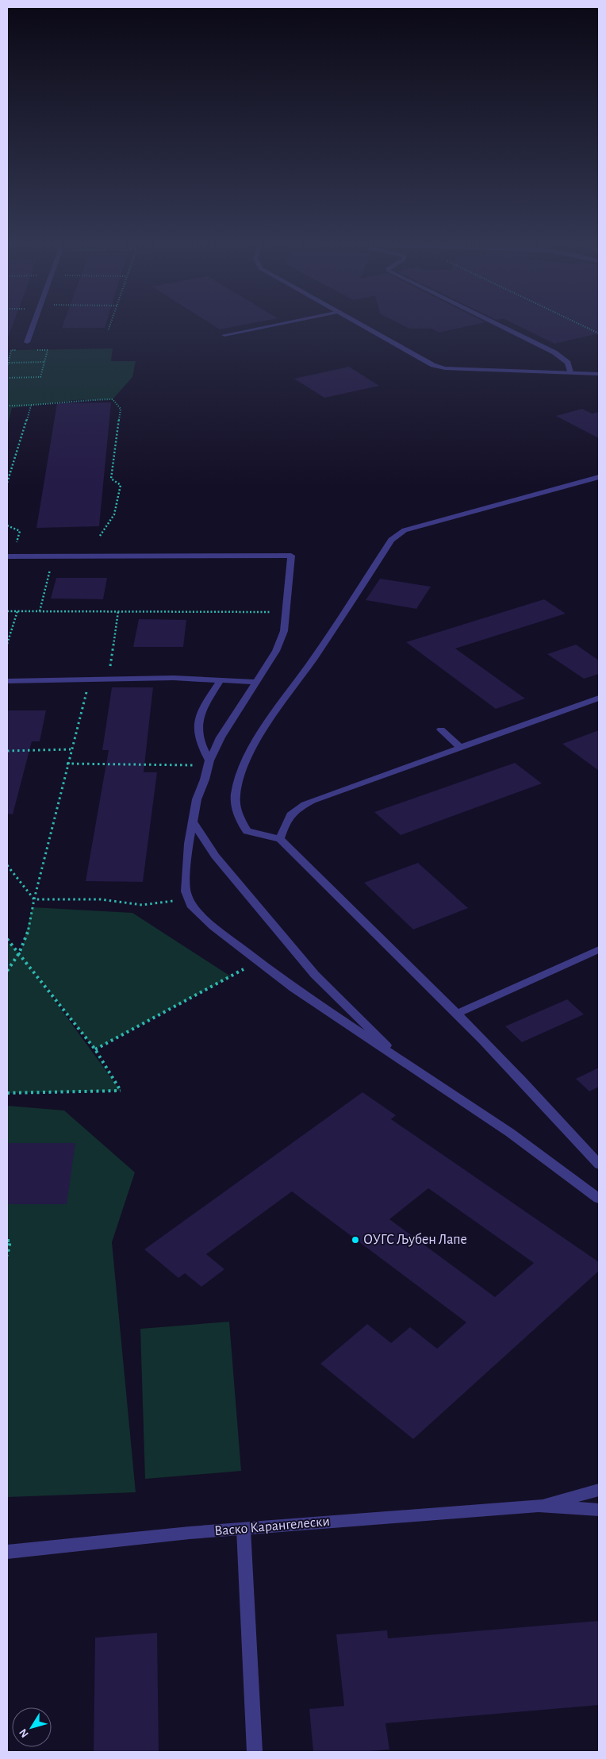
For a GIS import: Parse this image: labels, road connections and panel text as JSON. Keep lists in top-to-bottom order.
{
  "streets": {
    "street": ["Васко Карангелески"]
  },
  "places": ["ОУГС Љубен Лапе"],
  "north": "bottom left"
}
